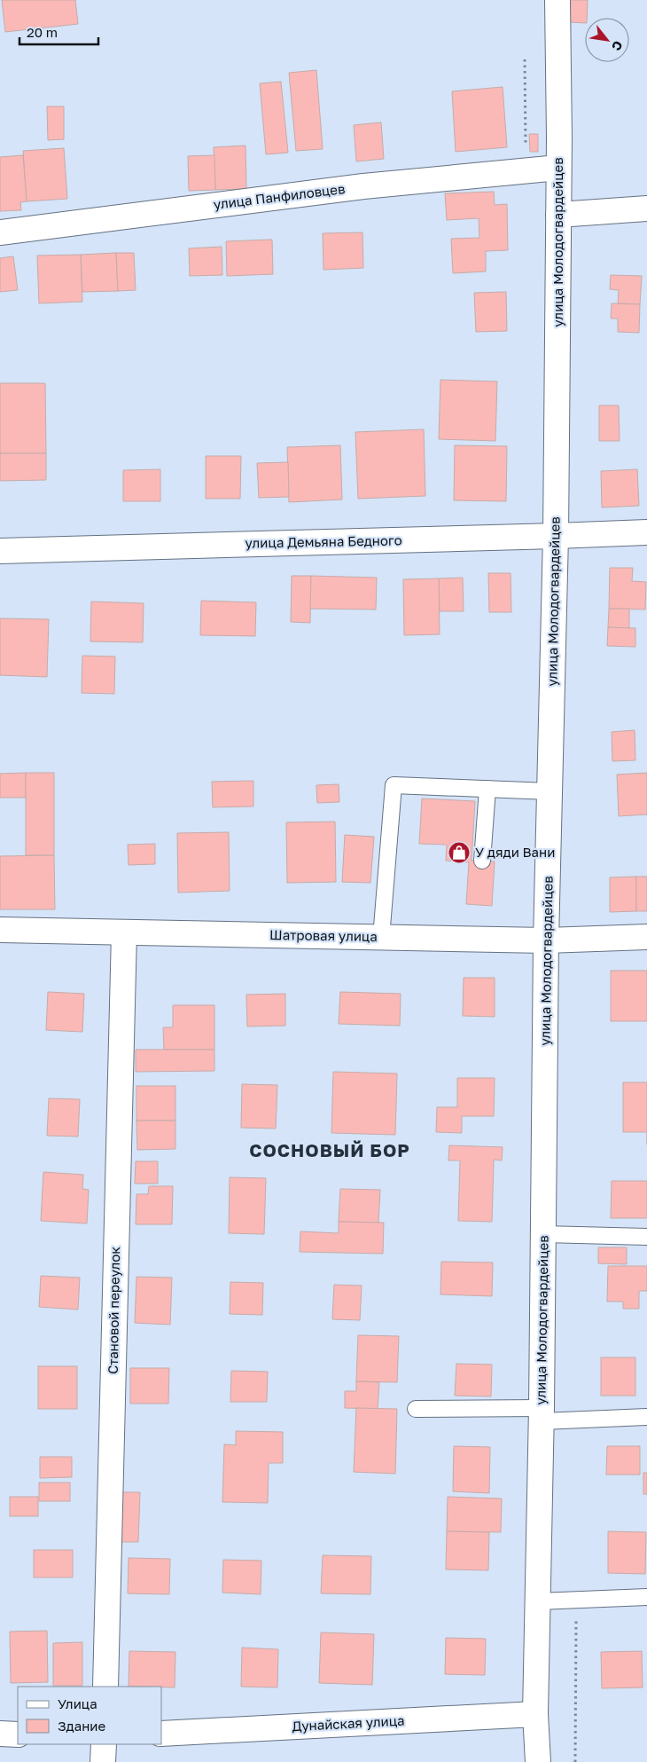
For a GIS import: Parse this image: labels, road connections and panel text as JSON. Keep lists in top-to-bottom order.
{
  "streets": {
    "street": [
      "улица Панфиловцев",
      "улица Молодогвардейцев",
      "улица Демьяна Бедного",
      "Шатровая улица",
      "Становой переулок",
      "Дунайская улица"
    ]
  },
  "crossings": [
    ["улица Панфиловцев", "улица Молодогвардейцев"],
    ["улица Молодогвардейцев", "улица Демьяна Бедного"],
    ["улица Молодогвардейцев", "Шатровая улица"],
    ["улица Молодогвардейцев", "Дунайская улица"],
    ["Шатровая улица", "Становой переулок"]
  ],
  "districts": ["СОСНОВЫЙ БОР"],
  "places": {
    "shop": ["У дяди Вани"]
  },
  "legend": ["Улица", "Здание"],
  "scale_bar": "20 m",
  "north": "bottom right"
}
